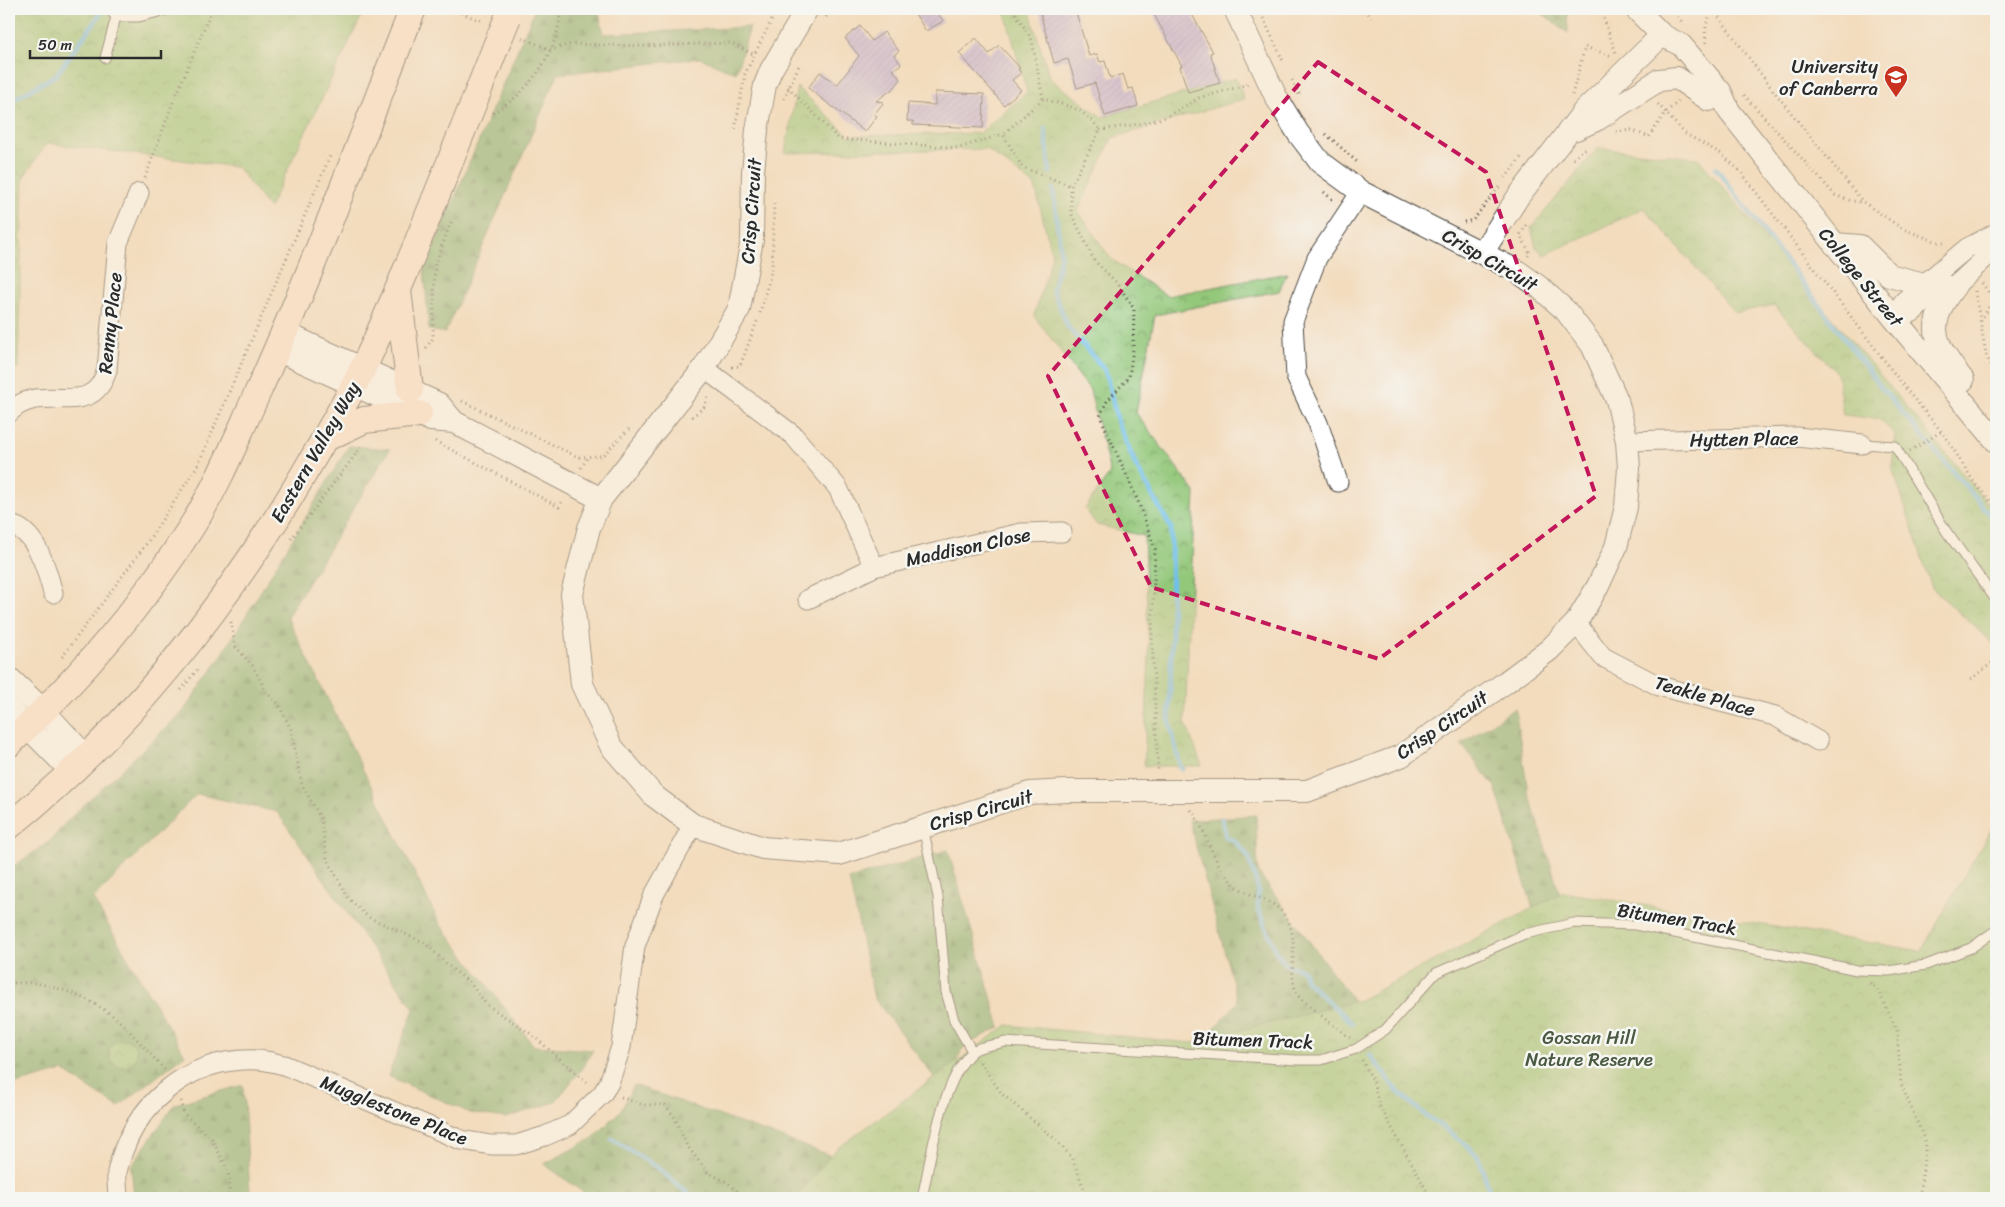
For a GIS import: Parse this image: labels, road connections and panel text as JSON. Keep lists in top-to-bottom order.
{
  "streets": {
    "main road": ["Eastern Valley Way"],
    "street": [
      "Crisp Circuit",
      "College Street",
      "Renny Place",
      "Hytten Place",
      "Maddison Close",
      "Teakle Place",
      "Mugglestone Place"
    ],
    "lane": ["Bitumen Track"]
  },
  "crossings": [
    ["Crisp Circuit", "Hytten Place"],
    ["Crisp Circuit", "Teakle Place"],
    ["Crisp Circuit", "Mugglestone Place"]
  ],
  "parks": ["Gossan Hill Nature Reserve"],
  "places": {
    "school or university": ["University of Canberra"]
  },
  "scale_bar": "50 m"
}
